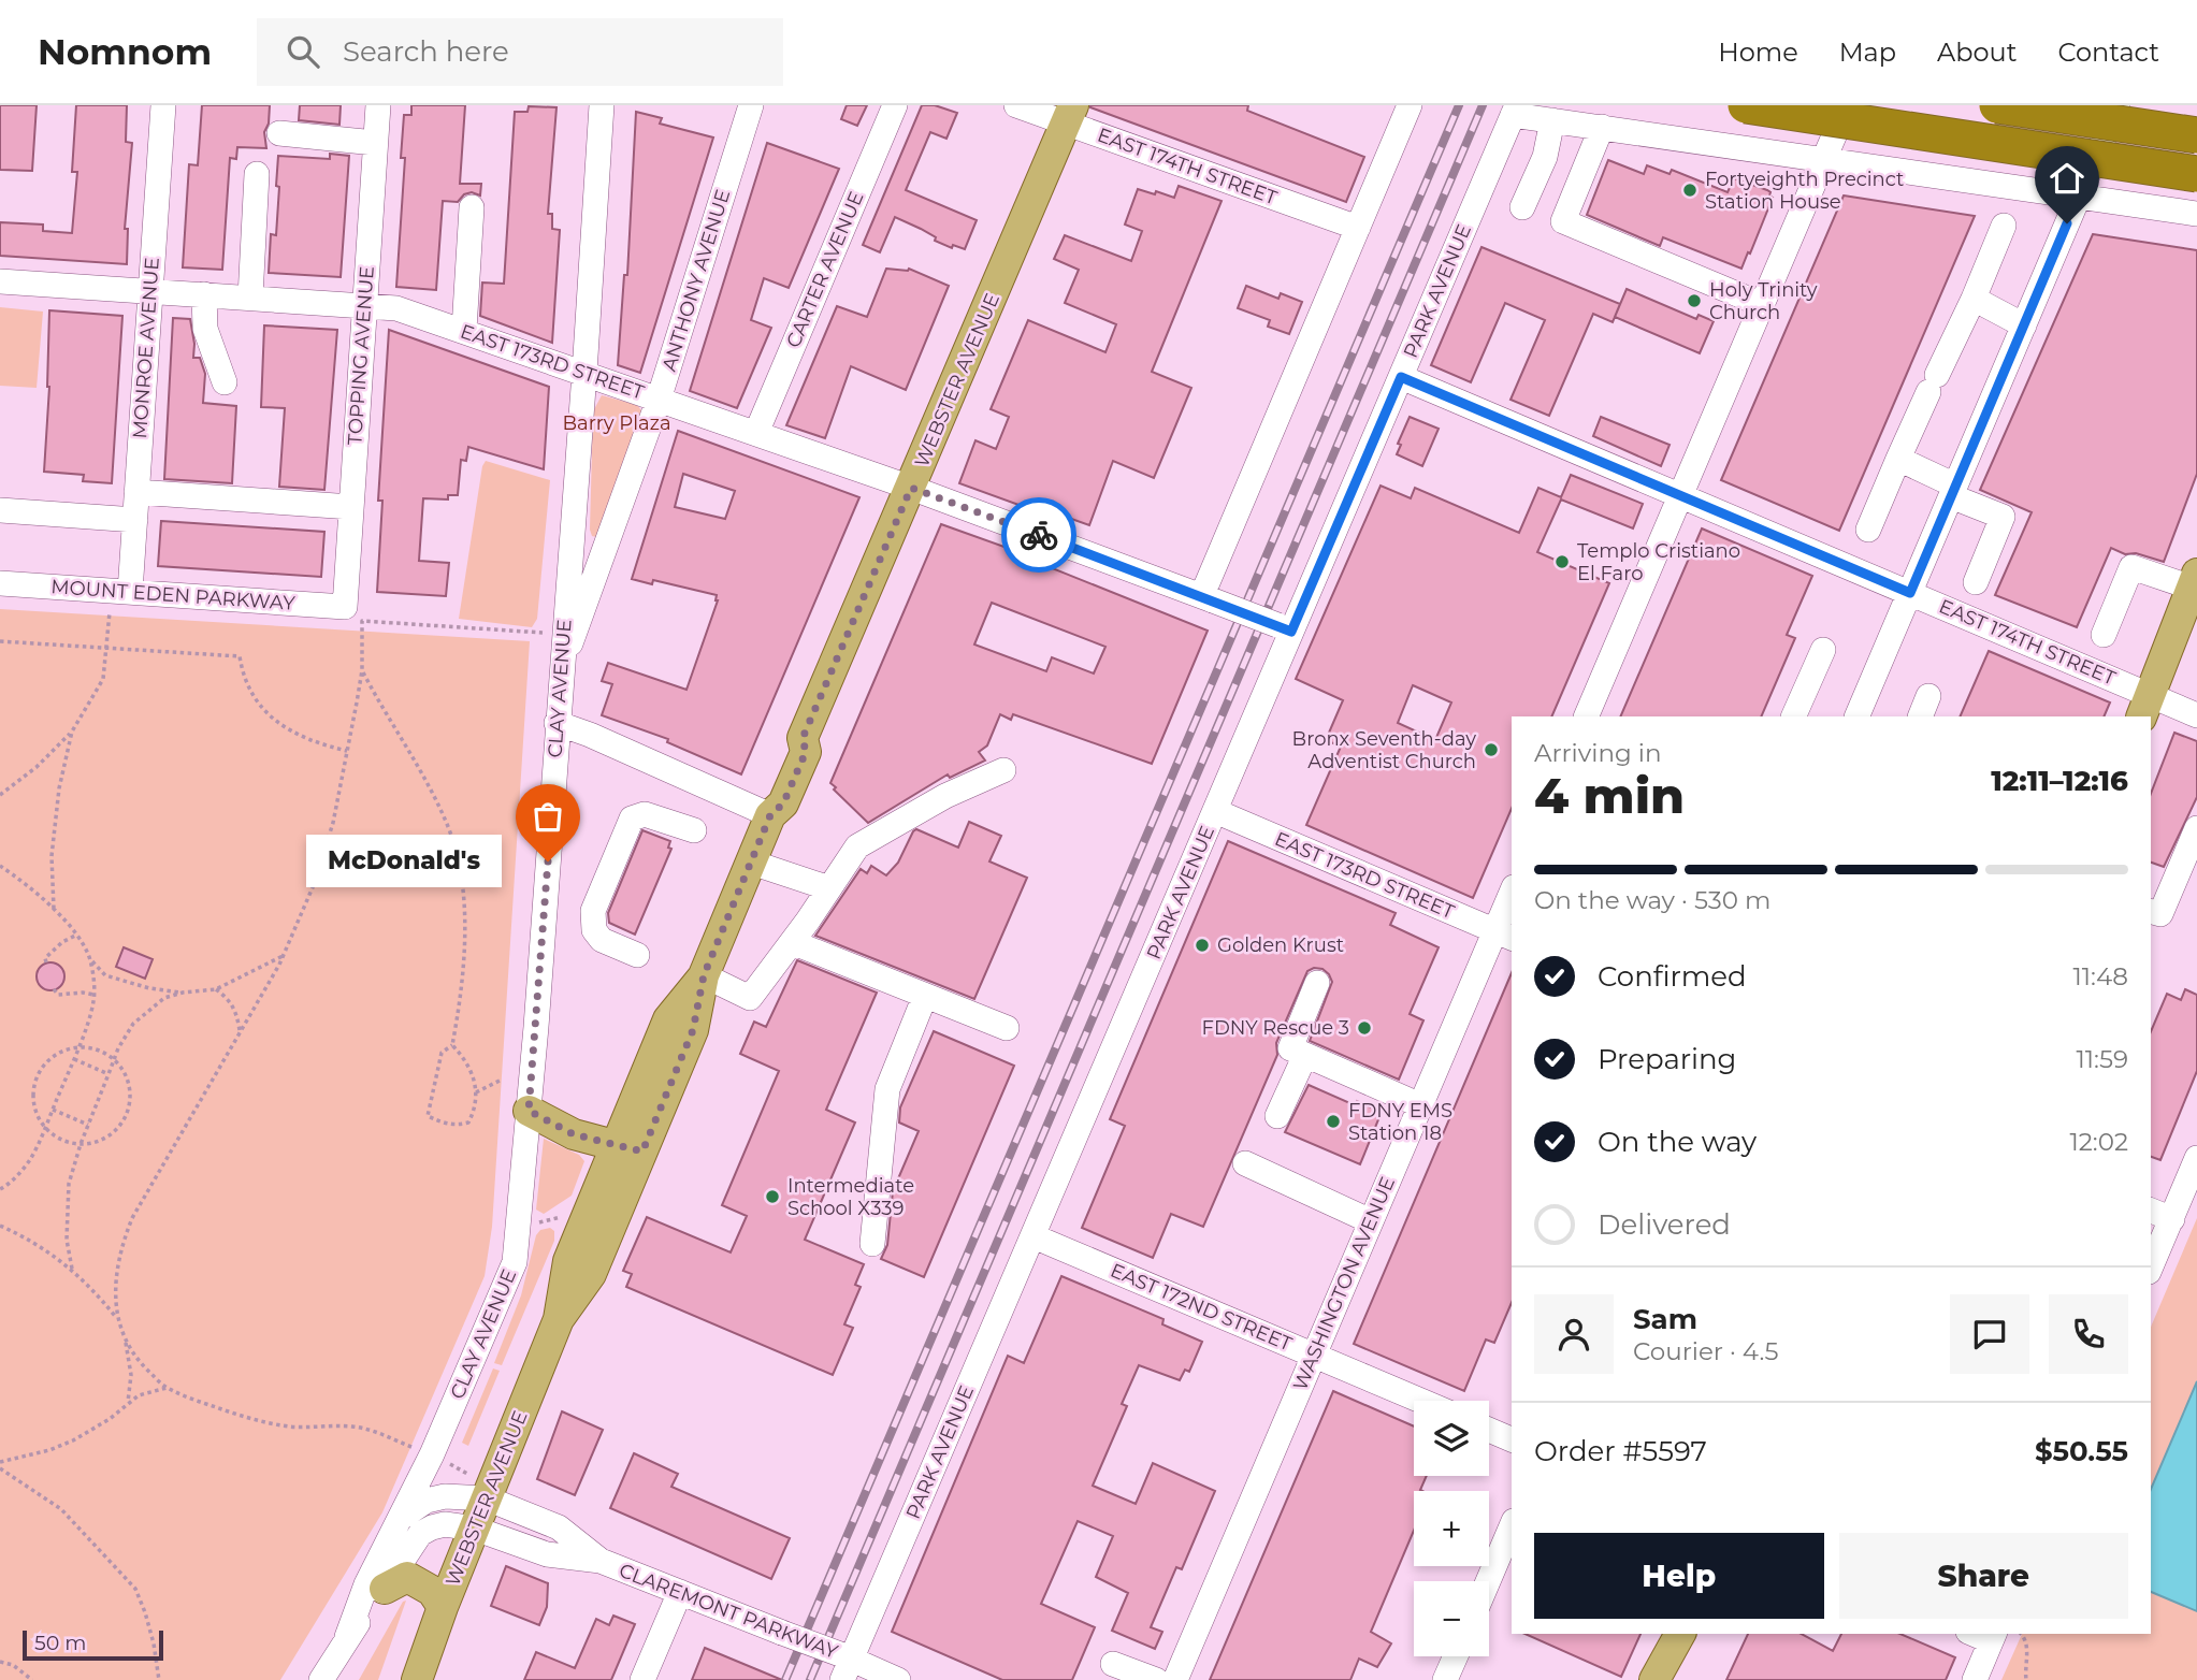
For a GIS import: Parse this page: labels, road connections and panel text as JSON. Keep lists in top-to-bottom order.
{
  "streets": {
    "main road": ["WEBSTER AVENUE"],
    "street": [
      "EAST 174TH STREET",
      "CARTER AVENUE",
      "ANTHONY AVENUE",
      "PARK AVENUE",
      "MONROE AVENUE",
      "TOPPING AVENUE",
      "EAST 173RD STREET",
      "MOUNT EDEN PARKWAY",
      "CLAY AVENUE",
      "WASHINGTON AVENUE",
      "EAST 172ND STREET",
      "CLAREMONT PARKWAY"
    ]
  },
  "crossings": [
    ["EAST 174TH STREET", "PARK AVENUE"],
    ["EAST 174TH STREET", "WEBSTER AVENUE"],
    ["CARTER AVENUE", "EAST 173RD STREET"],
    ["ANTHONY AVENUE", "EAST 173RD STREET"],
    ["ANTHONY AVENUE", "CLAY AVENUE"],
    ["PARK AVENUE", "EAST 173RD STREET"],
    ["PARK AVENUE", "EAST 172ND STREET"],
    ["PARK AVENUE", "CLAREMONT PARKWAY"],
    ["MONROE AVENUE", "EAST 173RD STREET"],
    ["MONROE AVENUE", "MOUNT EDEN PARKWAY"],
    ["TOPPING AVENUE", "EAST 173RD STREET"],
    ["TOPPING AVENUE", "MOUNT EDEN PARKWAY"],
    ["EAST 173RD STREET", "WEBSTER AVENUE"],
    ["EAST 173RD STREET", "CLAY AVENUE"],
    ["EAST 173RD STREET", "WASHINGTON AVENUE"],
    ["WEBSTER AVENUE", "CLAY AVENUE"],
    ["WEBSTER AVENUE", "CLAREMONT PARKWAY"],
    ["CLAY AVENUE", "CLAREMONT PARKWAY"],
    ["WASHINGTON AVENUE", "EAST 172ND STREET"]
  ],
  "parks": ["Barry Plaza"],
  "places": [
    "Fortyeighth Precinct Station House",
    "Holy Trinity Church",
    "Templo Cristiano El Faro",
    "Bronx Seventh-day Adventist Church",
    "McDonald's",
    "Golden Krust",
    "FDNY Rescue 3",
    "FDNY EMS Station 18",
    "Intermediate School X339"
  ],
  "scale_bar": "50 m",
  "page": {
    "header": "Nomnom",
    "search": "Search here",
    "nav": [
      "Home",
      "Map",
      "About",
      "Contact"
    ],
    "heading": ["4 min", "Arriving in", "12:11–12:16"],
    "panel": [
      "Sam",
      "Courier · 4.5",
      "Order #5597",
      "$50.55"
    ],
    "bubble": "McDonald's",
    "bar": "On the way · 530 m",
    "list": [
      ["Confirmed", "11:48"],
      ["Preparing", "11:59"],
      ["On the way", "12:02"],
      "Delivered"
    ],
    "map_buttons": ["+", "−"],
    "buttons": ["Help", "Share"],
    "scale": "50 m"
  }
}
